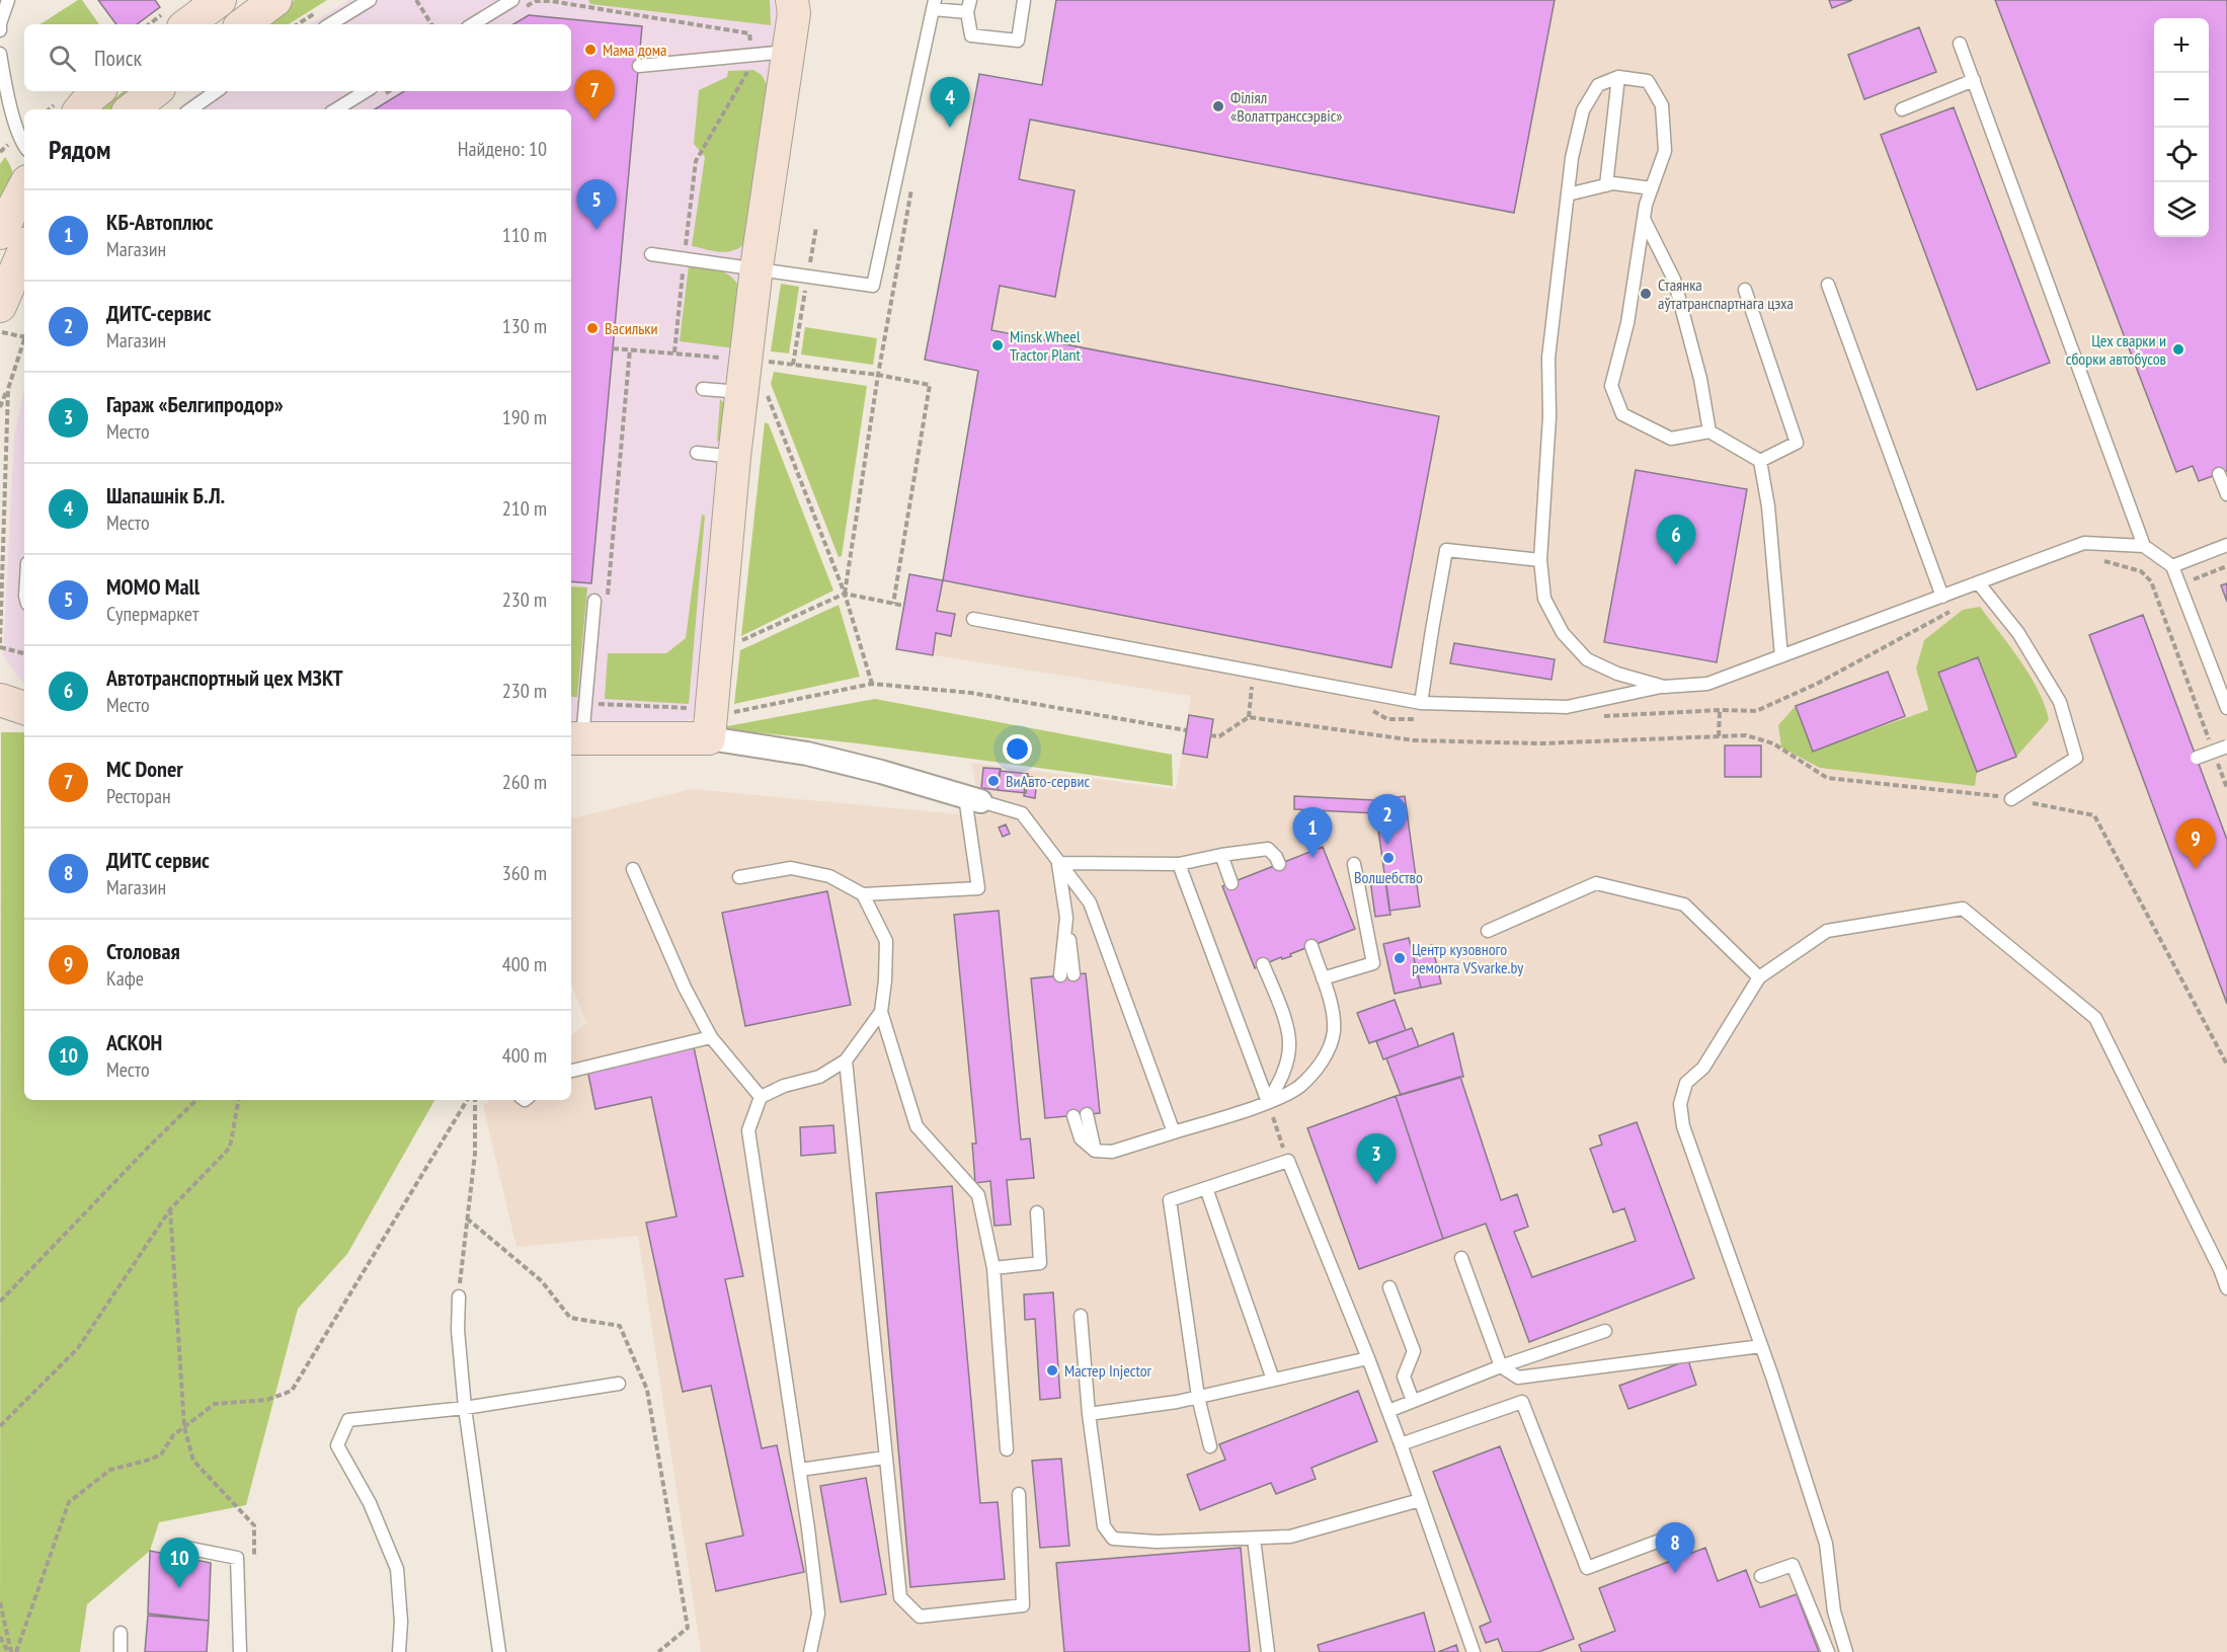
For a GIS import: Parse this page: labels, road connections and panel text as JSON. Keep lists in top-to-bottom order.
{
  "places": [
    "Мама дома",
    "Філіял «Волаттранссэрвіс»",
    "Стаянка аўтатранспартнага цэха",
    "Васильки",
    "Minsk Wheel Tractor Plant",
    "Цех сварки и сборки автобусов",
    "ВиАвто-сервис",
    "Волшебство",
    "Центр кузовного ремонта VSvarke.by",
    "Мастер Injector"
  ],
  "page": {
    "map_buttons": ["+", "−"],
    "search": "Поиск",
    "pins": [
      "7",
      "4",
      "5",
      "6",
      "2",
      "1",
      "9",
      "3",
      "8",
      "10"
    ],
    "heading": ["Рядом", "Найдено: 10"],
    "list": [
      {
        "mark": "1",
        "name": "КБ-Автоплюс",
        "note": "Магазин",
        "value": "110 m"
      },
      {
        "mark": "2",
        "name": "ДИТС-сервис",
        "note": "Магазин",
        "value": "130 m"
      },
      {
        "mark": "3",
        "name": "Гараж «Белгипродор»",
        "note": "Место",
        "value": "190 m"
      },
      {
        "mark": "4",
        "name": "Шапашнік Б.Л.",
        "note": "Место",
        "value": "210 m"
      },
      {
        "mark": "5",
        "name": "MOMO Mall",
        "note": "Супермаркет",
        "value": "230 m"
      },
      {
        "mark": "6",
        "name": "Автотранспортный цех МЗКТ",
        "note": "Место",
        "value": "230 m"
      },
      {
        "mark": "7",
        "name": "MC Doner",
        "note": "Ресторан",
        "value": "260 m"
      },
      {
        "mark": "8",
        "name": "ДИТС сервис",
        "note": "Магазин",
        "value": "360 m"
      },
      {
        "mark": "9",
        "name": "Столовая",
        "note": "Кафе",
        "value": "400 m"
      },
      {
        "mark": "10",
        "name": "АСКОН",
        "note": "Место",
        "value": "400 m"
      }
    ]
  }
}
